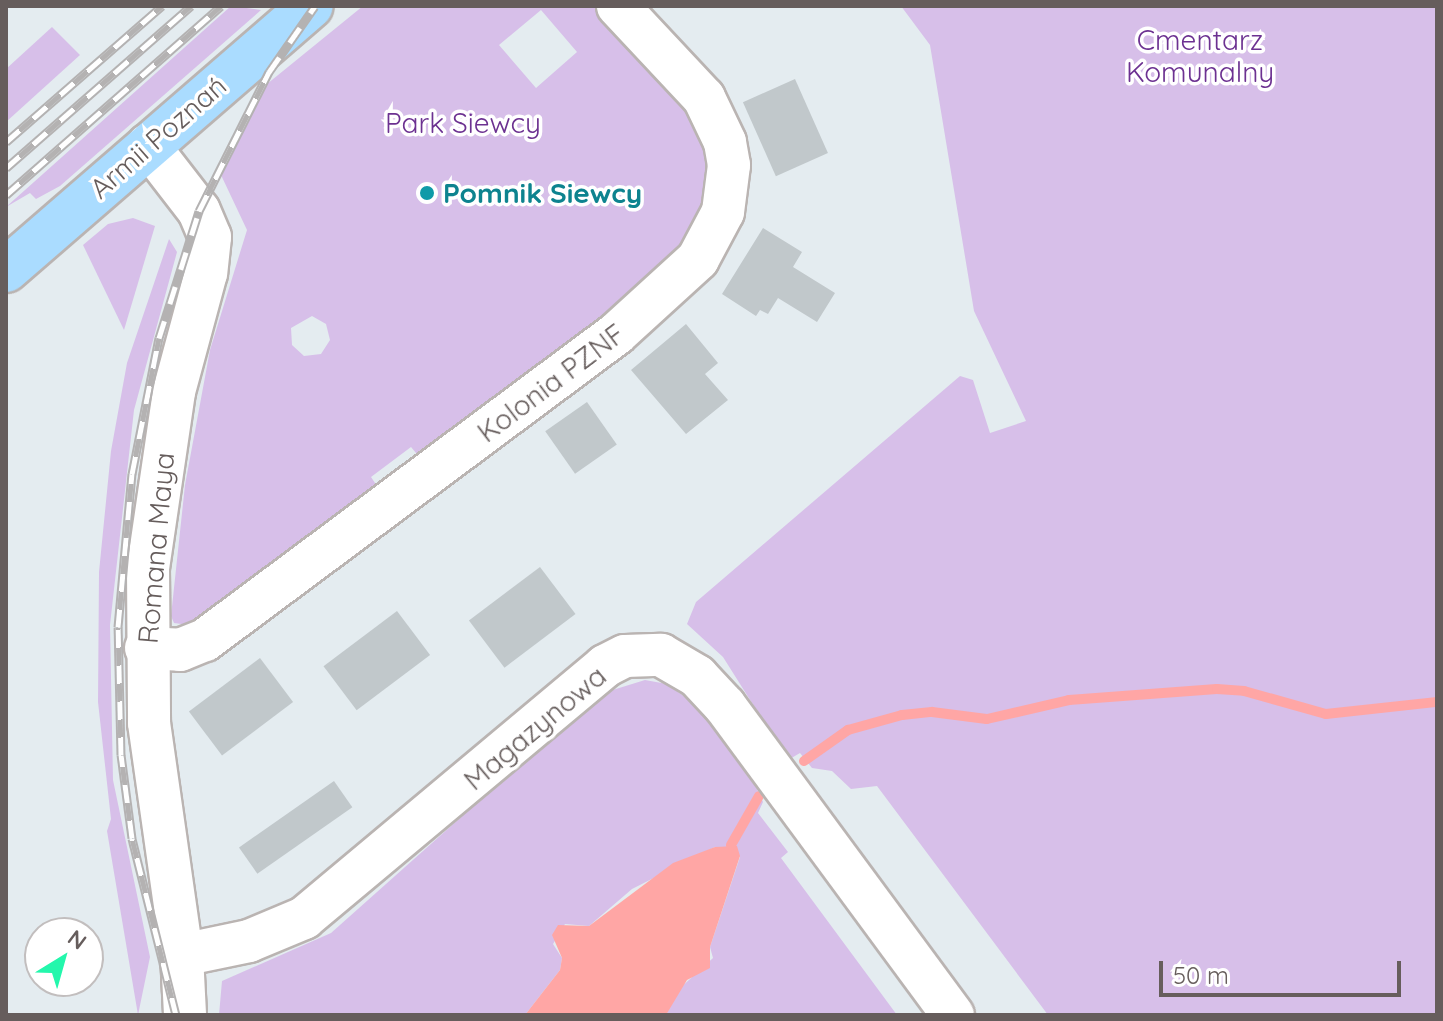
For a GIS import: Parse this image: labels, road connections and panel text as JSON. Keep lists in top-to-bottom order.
{
  "streets": {
    "main road": ["Armii Poznań"],
    "street": ["Kolonia PZNF", "Romana Maya", "Magazynowa"]
  },
  "crossings": [
    ["Armii Poznań", "Romana Maya"],
    ["Kolonia PZNF", "Romana Maya"],
    ["Romana Maya", "Magazynowa"]
  ],
  "parks": ["Cmentarz Komunalny", "Park Siewcy"],
  "places": ["Pomnik Siewcy"],
  "scale_bar": "50 m",
  "north": "top right"
}
